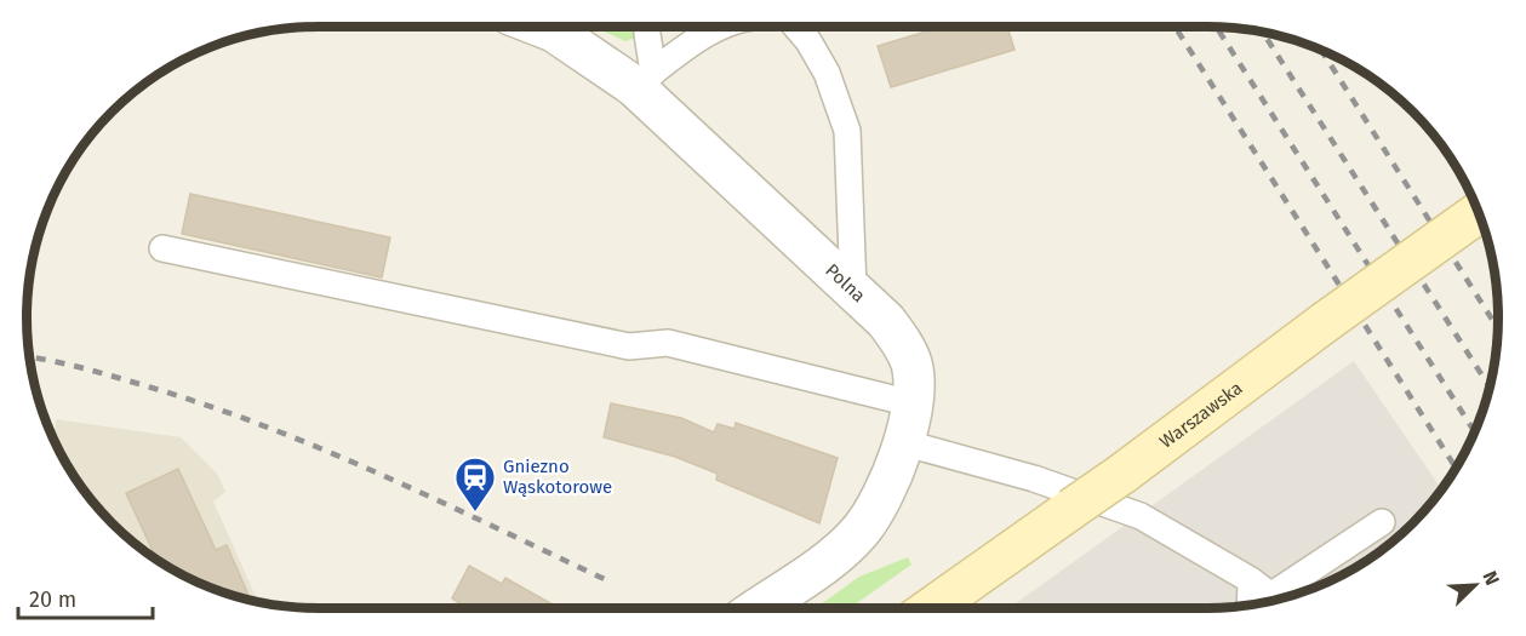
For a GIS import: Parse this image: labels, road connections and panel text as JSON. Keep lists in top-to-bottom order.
{
  "streets": {
    "street": ["Polna", "Warszawska"]
  },
  "places": {
    "station": ["Gniezno Wąskotorowe"]
  },
  "scale_bar": "20 m",
  "north": "top right"
}
